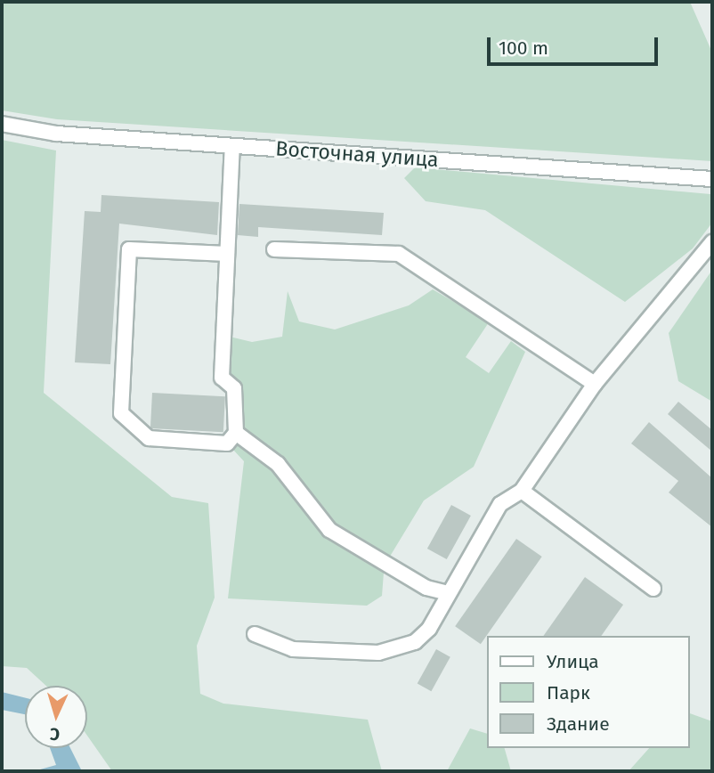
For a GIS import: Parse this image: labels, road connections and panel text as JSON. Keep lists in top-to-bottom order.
{
  "streets": {
    "street": ["Восточная улица"]
  },
  "legend": ["Улица", "Парк", "Здание"],
  "scale_bar": "100 m",
  "north": "bottom"
}
